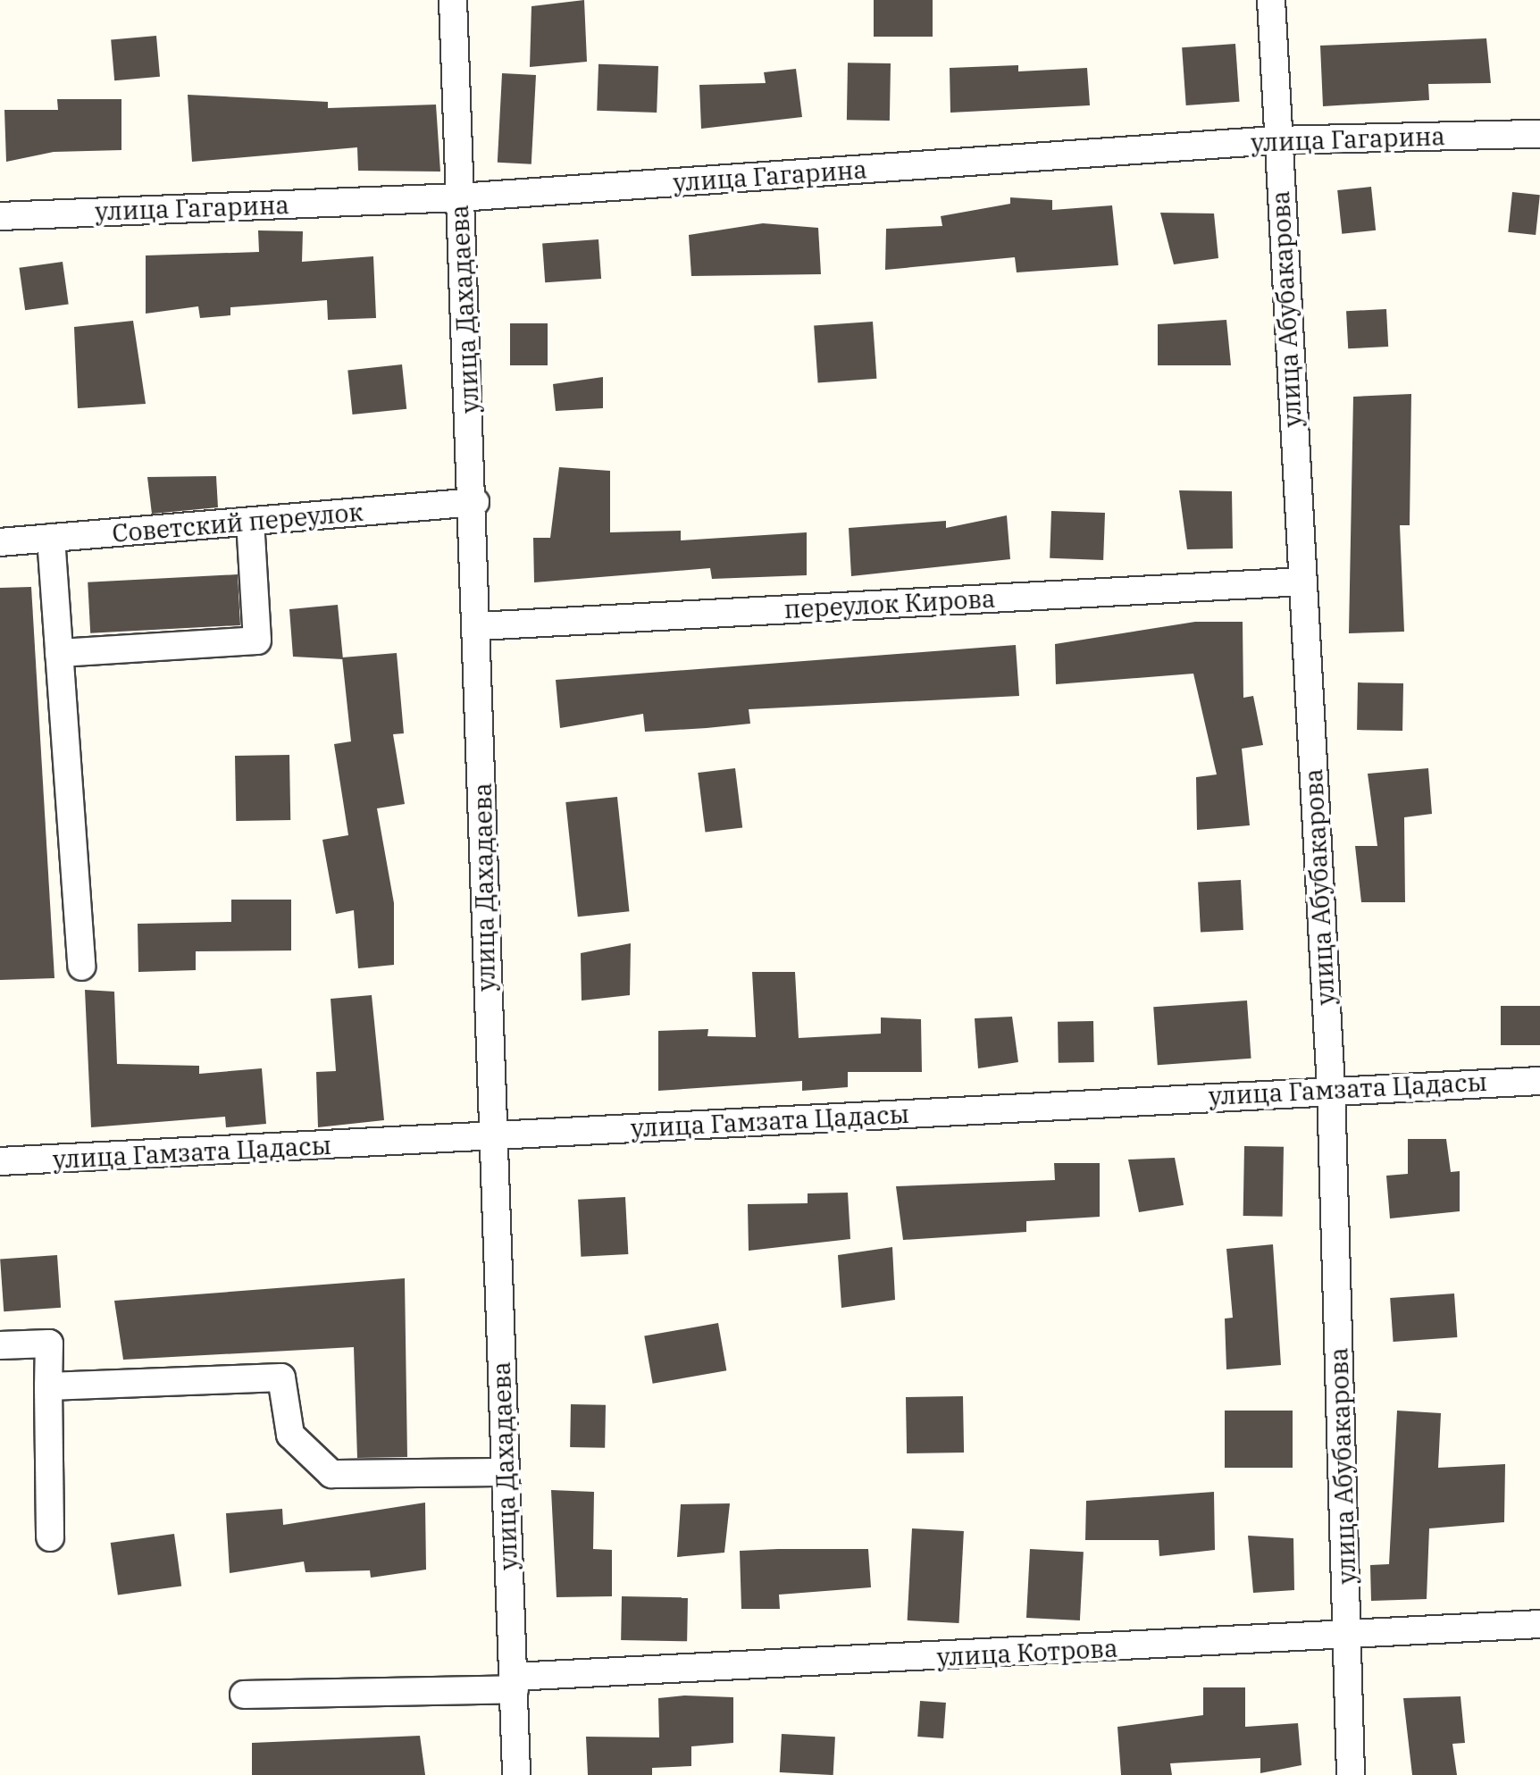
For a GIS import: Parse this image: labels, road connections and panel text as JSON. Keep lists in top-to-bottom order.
{
  "streets": {
    "street": [
      "улица Гагарина",
      "улица Дахадаева",
      "улица Абубакарова",
      "Советский переулок",
      "переулок Кирова",
      "улица Гамзата Цадасы",
      "улица Котрова"
    ]
  },
  "crossings": [
    ["улица Гагарина", "улица Дахадаева"],
    ["улица Гагарина", "улица Абубакарова"],
    ["улица Дахадаева", "Советский переулок"],
    ["улица Дахадаева", "переулок Кирова"],
    ["улица Дахадаева", "улица Гамзата Цадасы"],
    ["улица Дахадаева", "улица Котрова"],
    ["улица Абубакарова", "переулок Кирова"],
    ["улица Абубакарова", "улица Гамзата Цадасы"],
    ["улица Абубакарова", "улица Котрова"]
  ]
}
